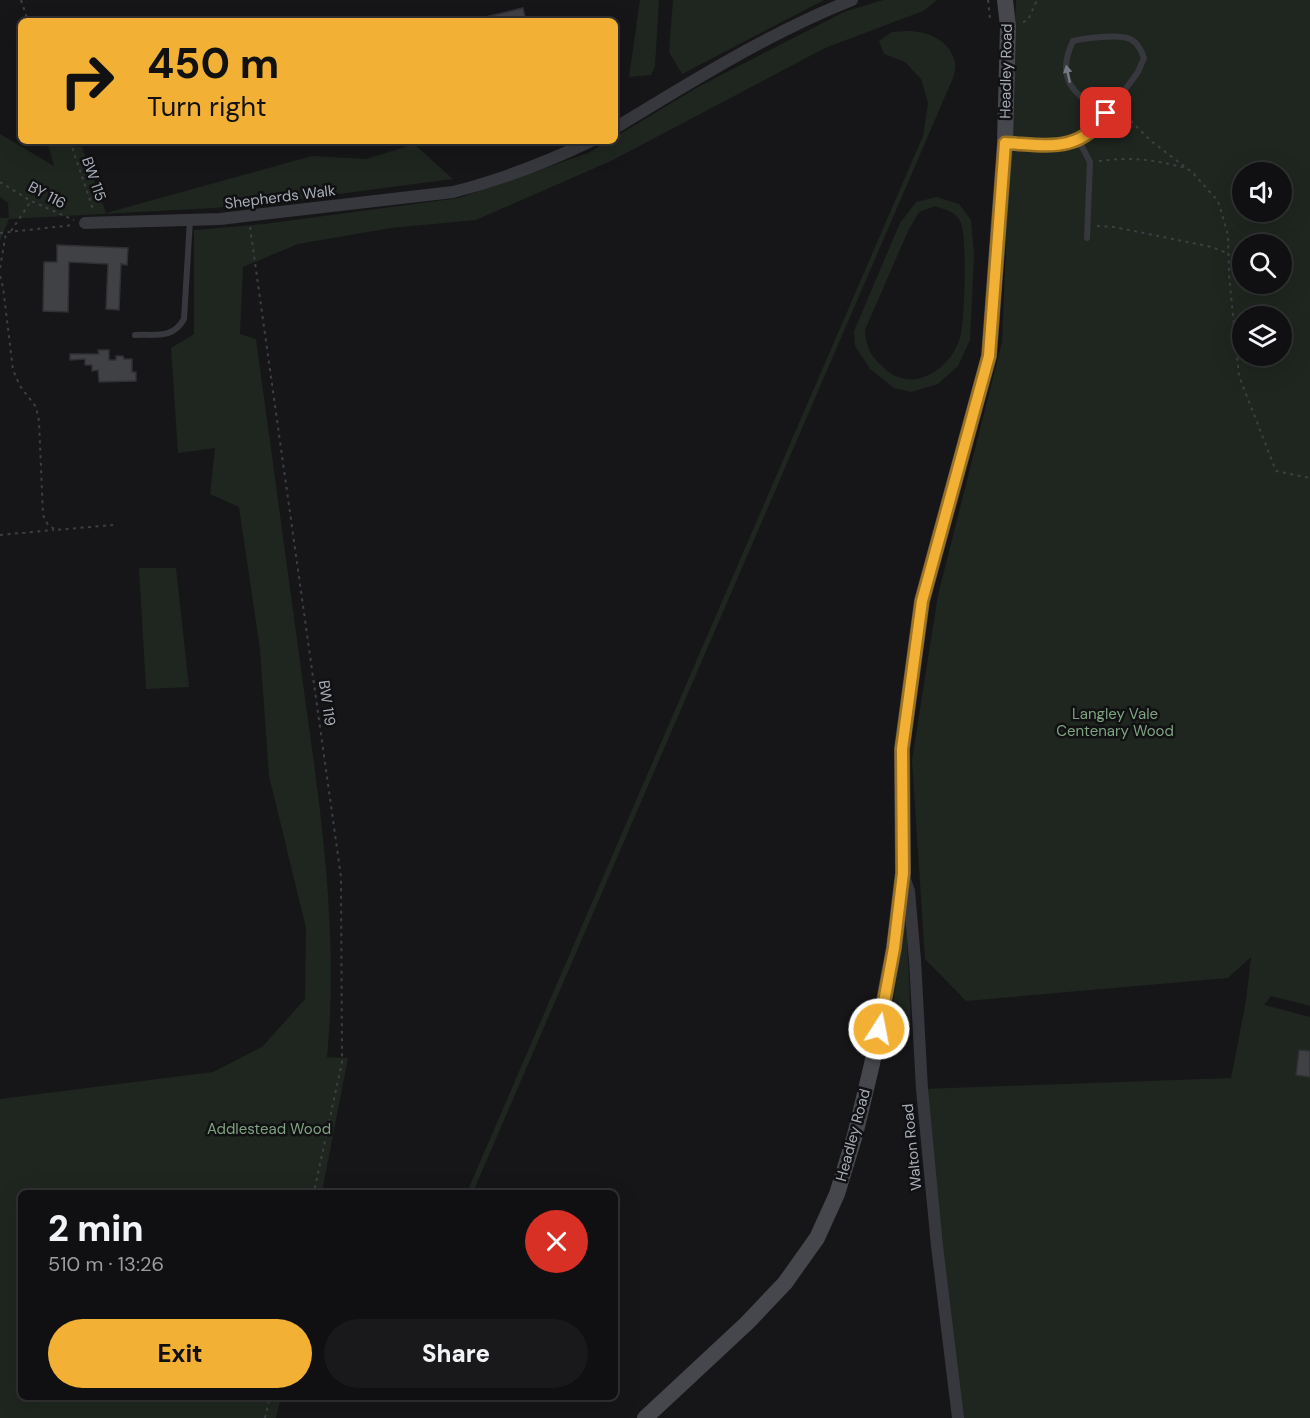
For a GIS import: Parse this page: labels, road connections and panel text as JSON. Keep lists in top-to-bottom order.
{
  "streets": {
    "street": ["Headley Road", "Shepherds Walk", "Walton Road"],
    "path": ["BW 115", "BY 116", "BW 119"]
  },
  "crossings": [
    ["Headley Road", "Walton Road"],
    ["BW 115", "Shepherds Walk"],
    ["BY 116", "Shepherds Walk"],
    ["Shepherds Walk", "BW 119"]
  ],
  "parks": ["Langley Vale Centenary Wood", "Addlestead Wood"],
  "page": {
    "turn": ["450 m", "Turn right"],
    "heading": ["2 min", "510 m · 13:26"],
    "buttons": ["Exit", "Share"]
  }
}
